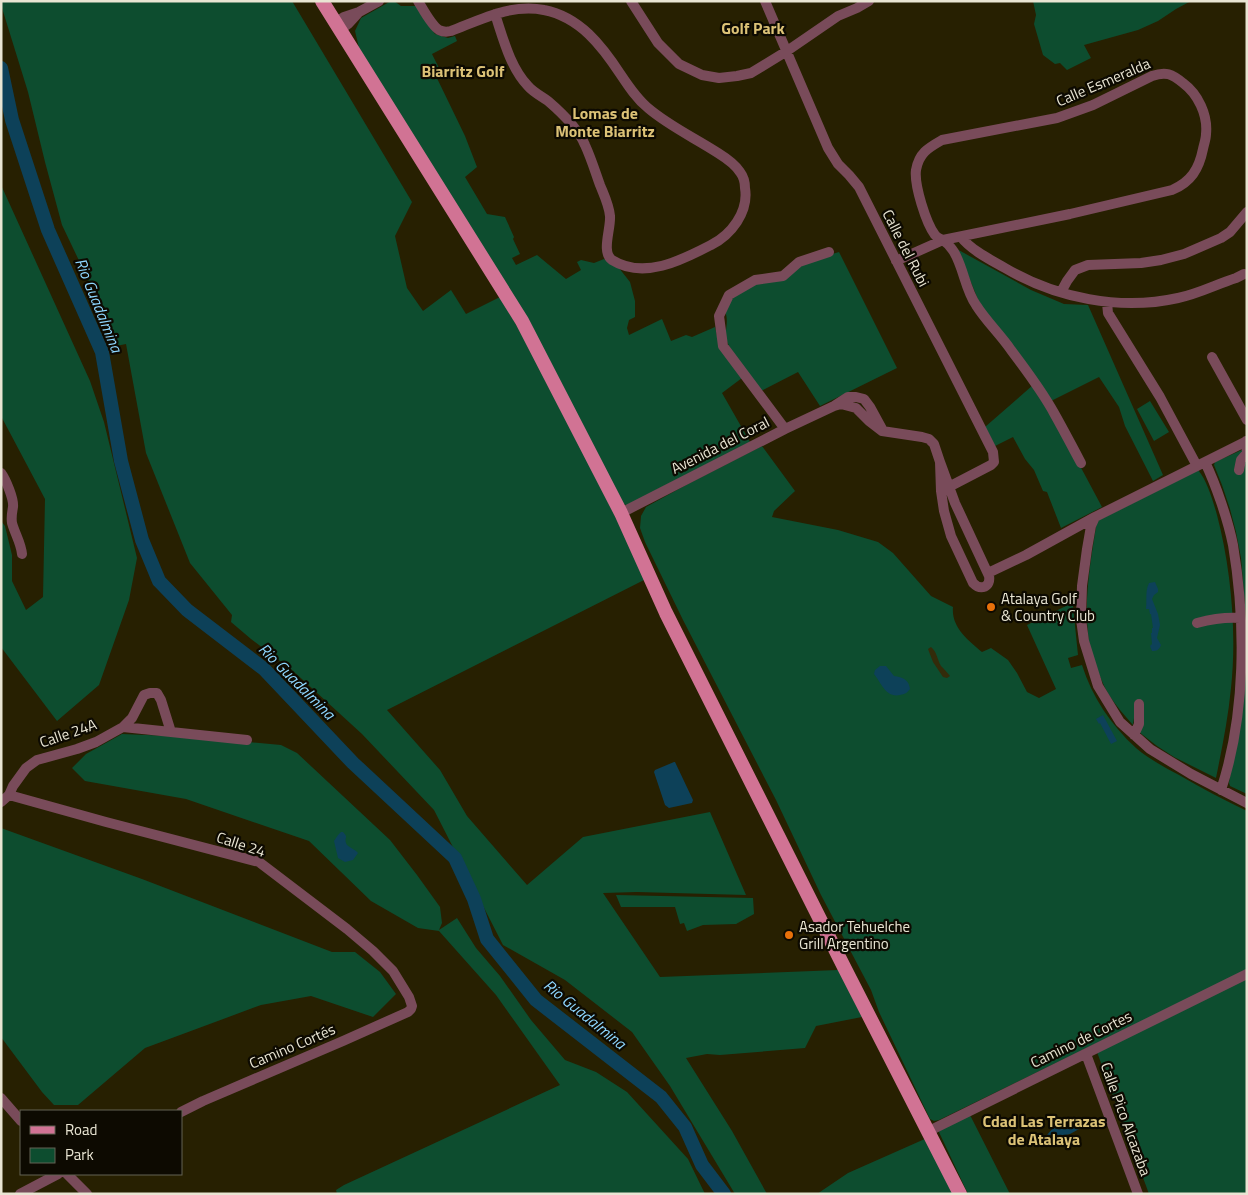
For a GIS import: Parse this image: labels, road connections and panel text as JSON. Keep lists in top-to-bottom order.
{
  "streets": {
    "street": [
      "Calle Esmeralda",
      "Calle del Rubi",
      "Avenida del Coral",
      "Calle 24A",
      "Calle 24",
      "Camino de Cortes",
      "Camino Cortés",
      "Calle Pico Alcazaba"
    ]
  },
  "crossings": [
    ["Calle Esmeralda", "Calle del Rubi"],
    ["Calle del Rubi", "Avenida del Coral"],
    ["Calle 24A", "Calle 24"],
    ["Calle 24", "Camino Cortés"],
    ["Camino de Cortes", "Calle Pico Alcazaba"]
  ],
  "districts": [
    "Golf Park",
    "Biarritz Golf",
    "Lomas de Monte Biarritz",
    "Cdad Las Terrazas de Atalaya"
  ],
  "water": ["Rio Guadalmina"],
  "places": ["Atalaya Golf & Country Club", "Asador Tehuelche Grill Argentino"],
  "legend": ["Road", "Park"]
}
